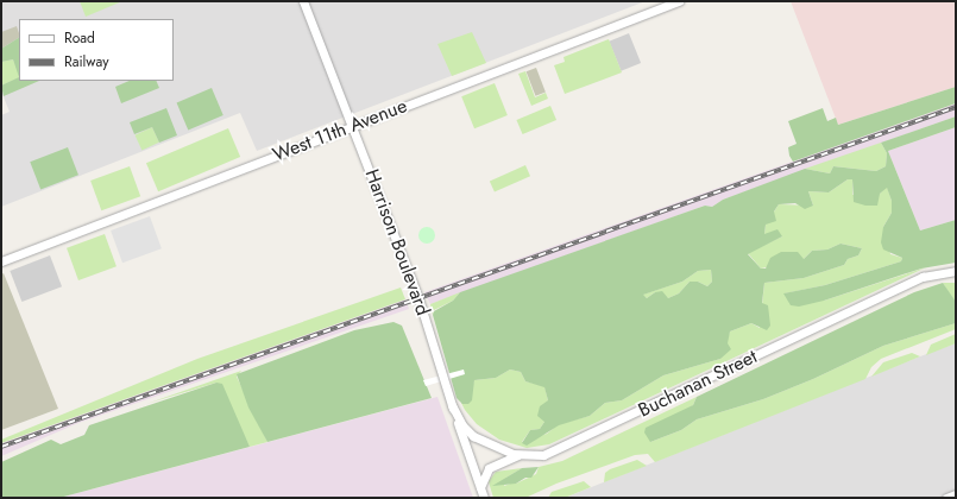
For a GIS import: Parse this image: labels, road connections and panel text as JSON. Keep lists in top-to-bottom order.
{
  "streets": {
    "street": ["West 11th Avenue", "Harrison Boulevard", "Buchanan Street"]
  },
  "crossings": [
    ["West 11th Avenue", "Harrison Boulevard"],
    ["Harrison Boulevard", "Buchanan Street"]
  ],
  "legend": ["Road", "Railway"]
}
